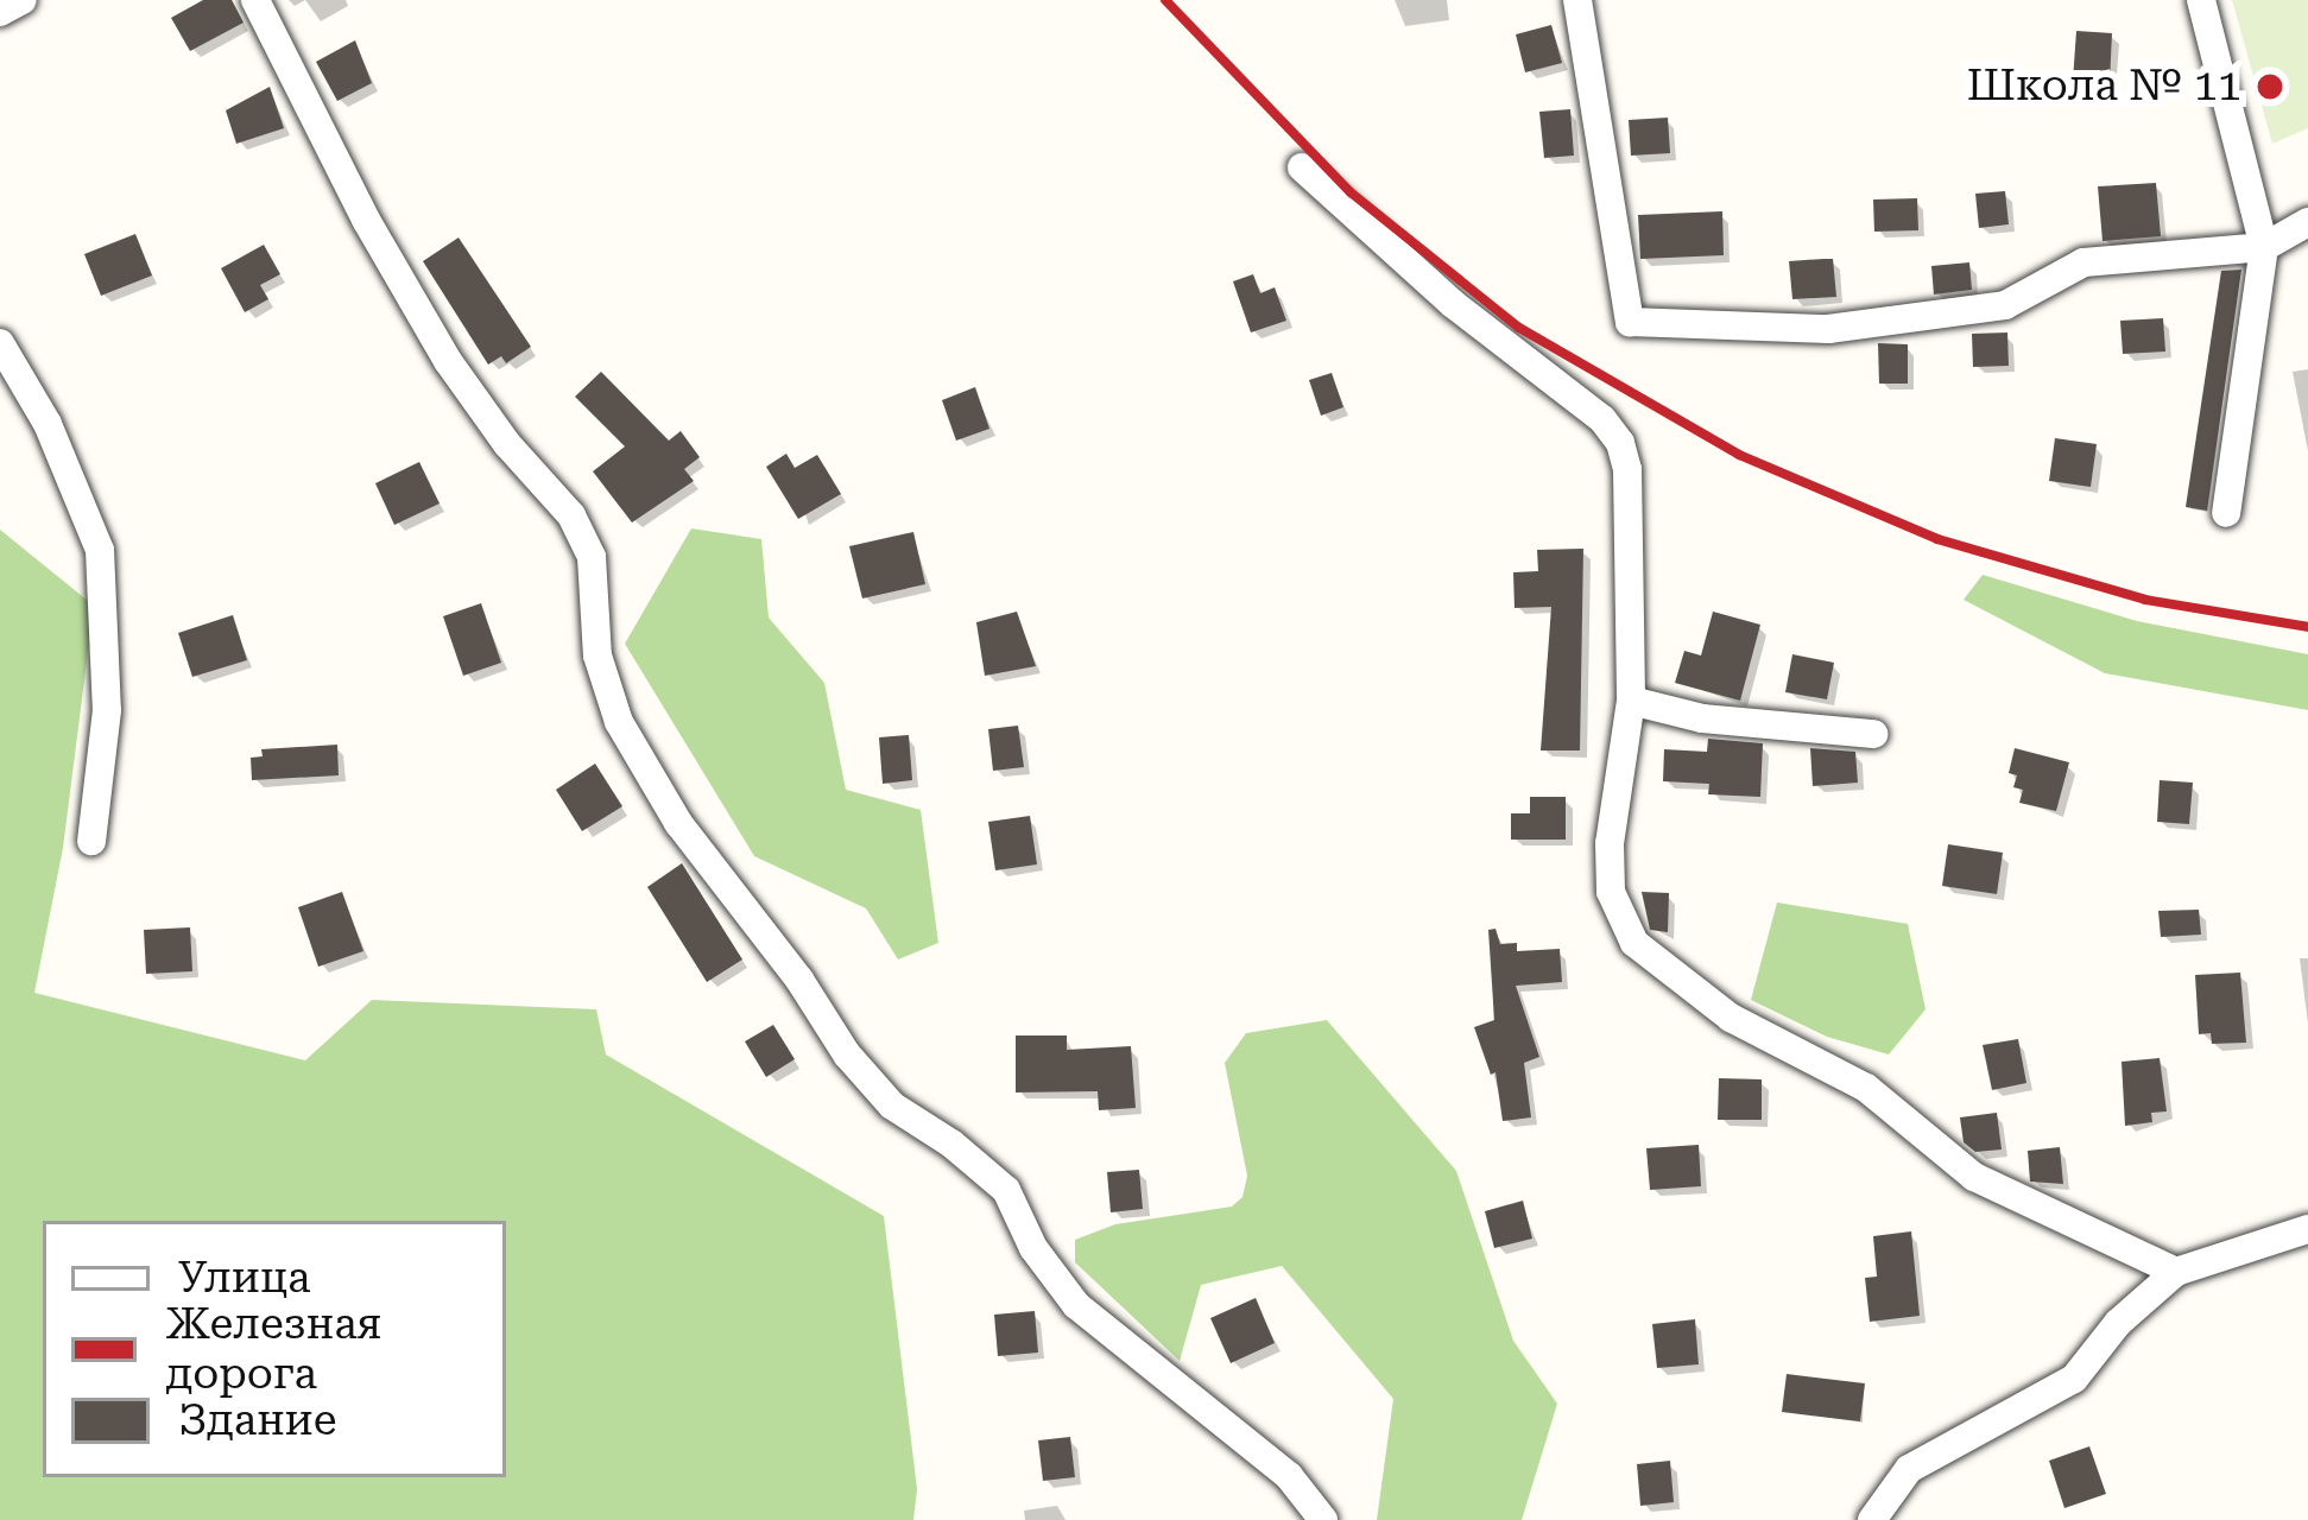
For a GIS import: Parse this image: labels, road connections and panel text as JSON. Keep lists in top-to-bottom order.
{
  "places": ["Школа № 11"],
  "legend": ["Улица", "Железная дорога", "Здание"]
}
